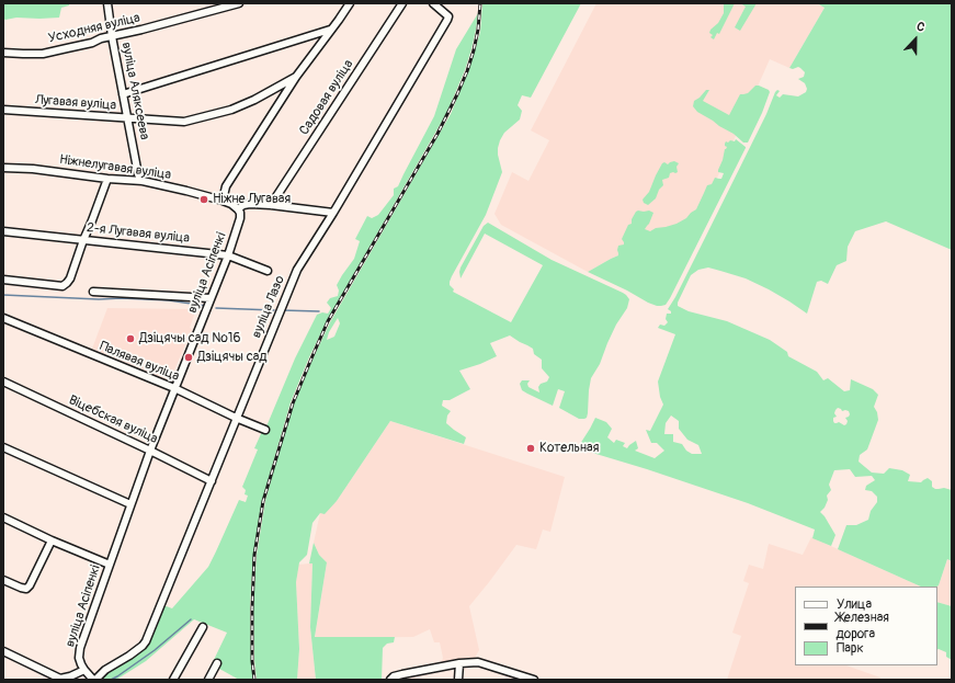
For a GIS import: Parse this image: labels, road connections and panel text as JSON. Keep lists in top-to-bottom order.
{
  "streets": {
    "street": [
      "Усходняя вуліца",
      "вуліца Аляксеева",
      "Садовая вуліца",
      "Лугавая вуліца",
      "Ніжнелугавая вуліца",
      "2-я Лугавая вуліца",
      "вуліца Асіпенкі",
      "вуліца Лазо",
      "Палявая вуліца",
      "Віцебская вуліца"
    ]
  },
  "crossings": [
    ["Усходняя вуліца", "вуліца Аляксеева"],
    ["вуліца Аляксеева", "Лугавая вуліца"],
    ["вуліца Аляксеева", "Ніжнелугавая вуліца"],
    ["2-я Лугавая вуліца", "вуліца Асіпенкі"],
    ["вуліца Асіпенкі", "вуліца Лазо"],
    ["вуліца Асіпенкі", "Палявая вуліца"],
    ["вуліца Асіпенкі", "Віцебская вуліца"],
    ["вуліца Лазо", "Палявая вуліца"],
    ["вуліца Лазо", "Віцебская вуліца"]
  ],
  "places": [
    "Ніжне Лугавая",
    "Дзіцячы сад №16",
    "Дзіцячы сад",
    "Котельная"
  ],
  "legend": ["Улица", "Железная дорога", "Парк"],
  "north": "top"
}
